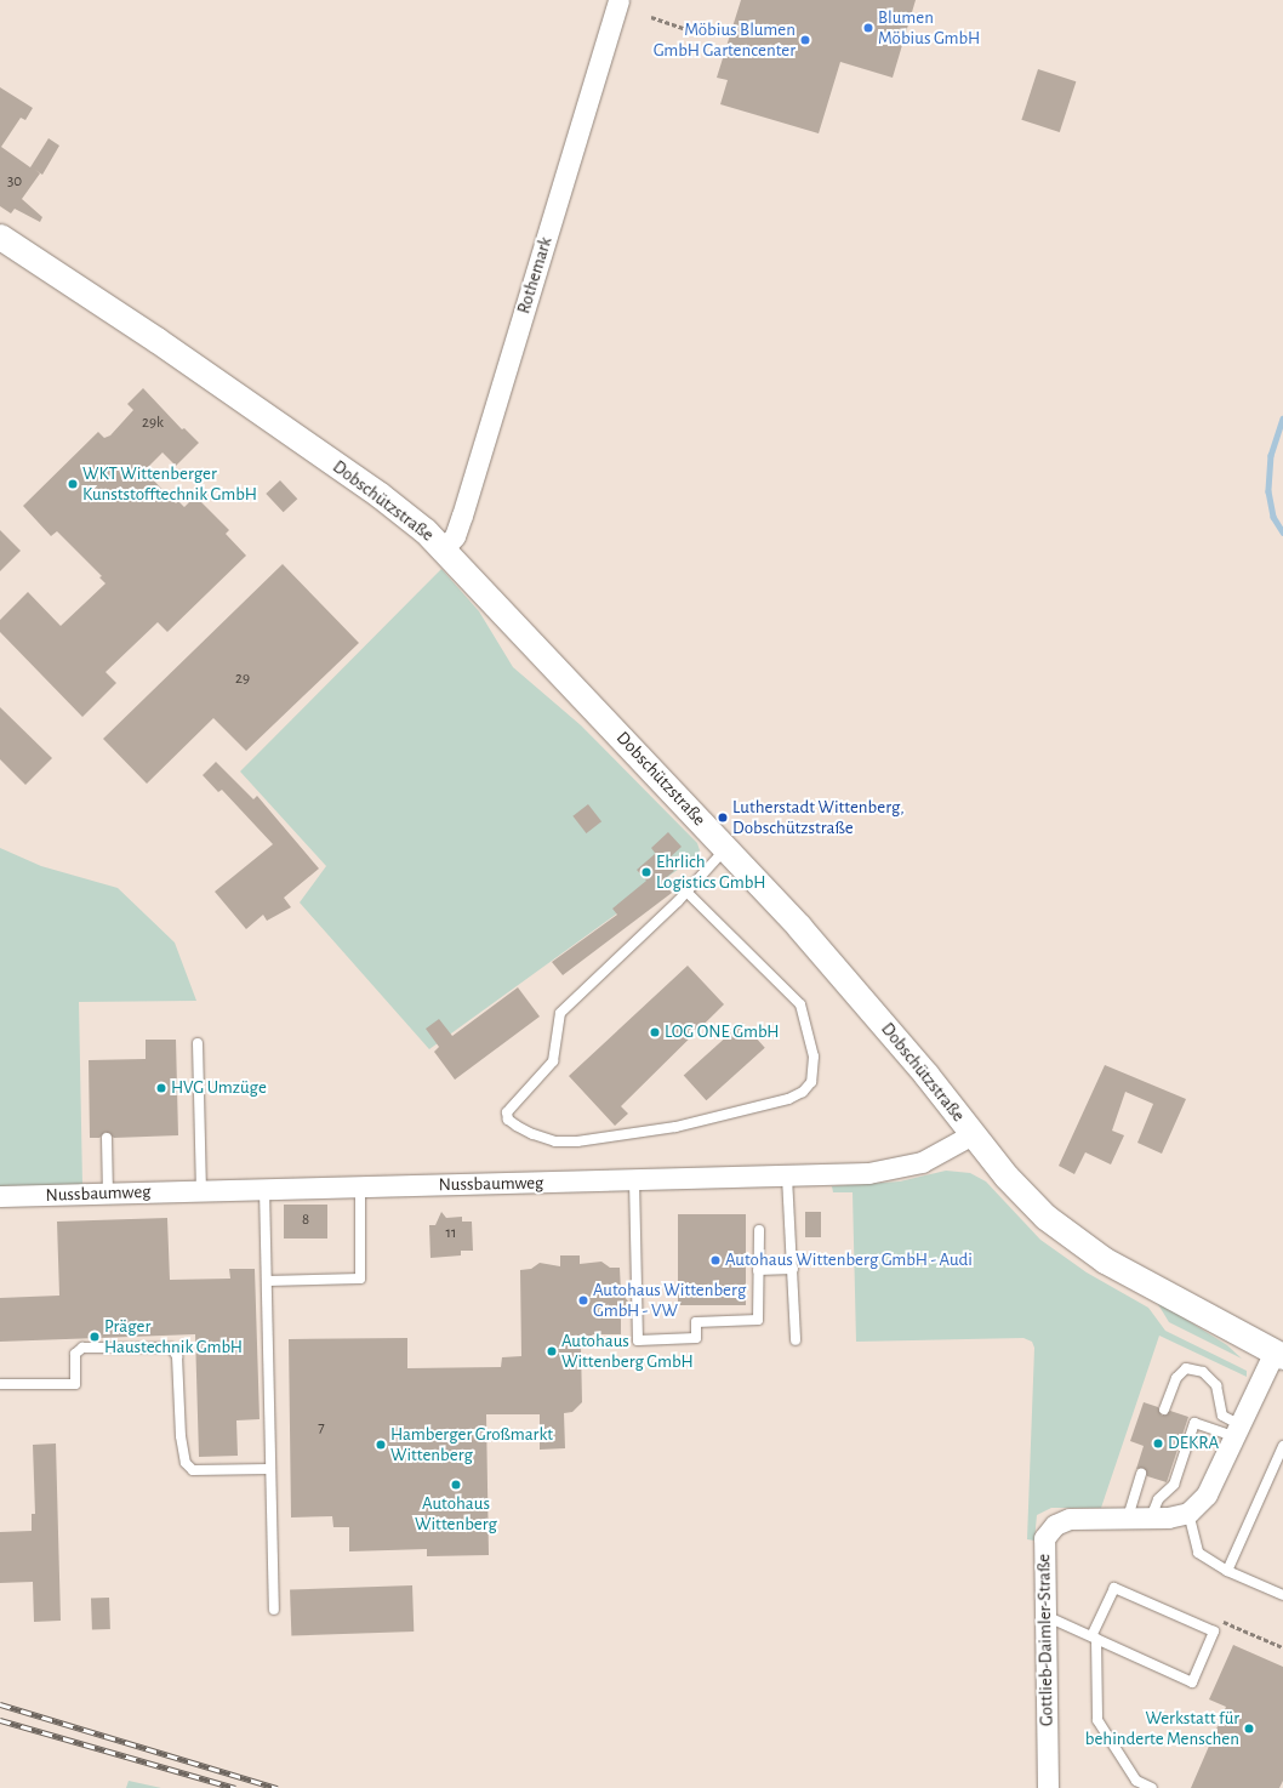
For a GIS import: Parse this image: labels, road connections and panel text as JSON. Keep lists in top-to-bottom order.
{
  "streets": {
    "street": [
      "Rothemark",
      "Dobschützstraße",
      "Nussbaumweg",
      "Gottlieb-Daimler-Straße"
    ]
  },
  "crossings": [
    ["Rothemark", "Dobschützstraße"],
    ["Dobschützstraße", "Nussbaumweg"]
  ],
  "places": [
    "Blumen Möbius GmbH",
    "Möbius Blumen GmbH Gartencenter",
    "WKT Wittenberger Kunststofftechnik GmbH",
    "Lutherstadt Wittenberg, Dobschützstraße",
    "Ehrlich Logistics GmbH",
    "LOG ONE GmbH",
    "HVG Umzüge",
    "Autohaus Wittenberg GmbH - Audi",
    "Autohaus Wittenberg GmbH - VW",
    "Präger Haustechnik GmbH",
    "Autohaus Wittenberg GmbH",
    "DEKRA",
    "Hamberger Großmarkt Wittenberg",
    "Autohaus Wittenberg",
    "Werkstatt für behinderte Menschen"
  ],
  "house_numbers": [
    "30",
    "29k",
    "29",
    "8",
    "11",
    "7"
  ]
}
